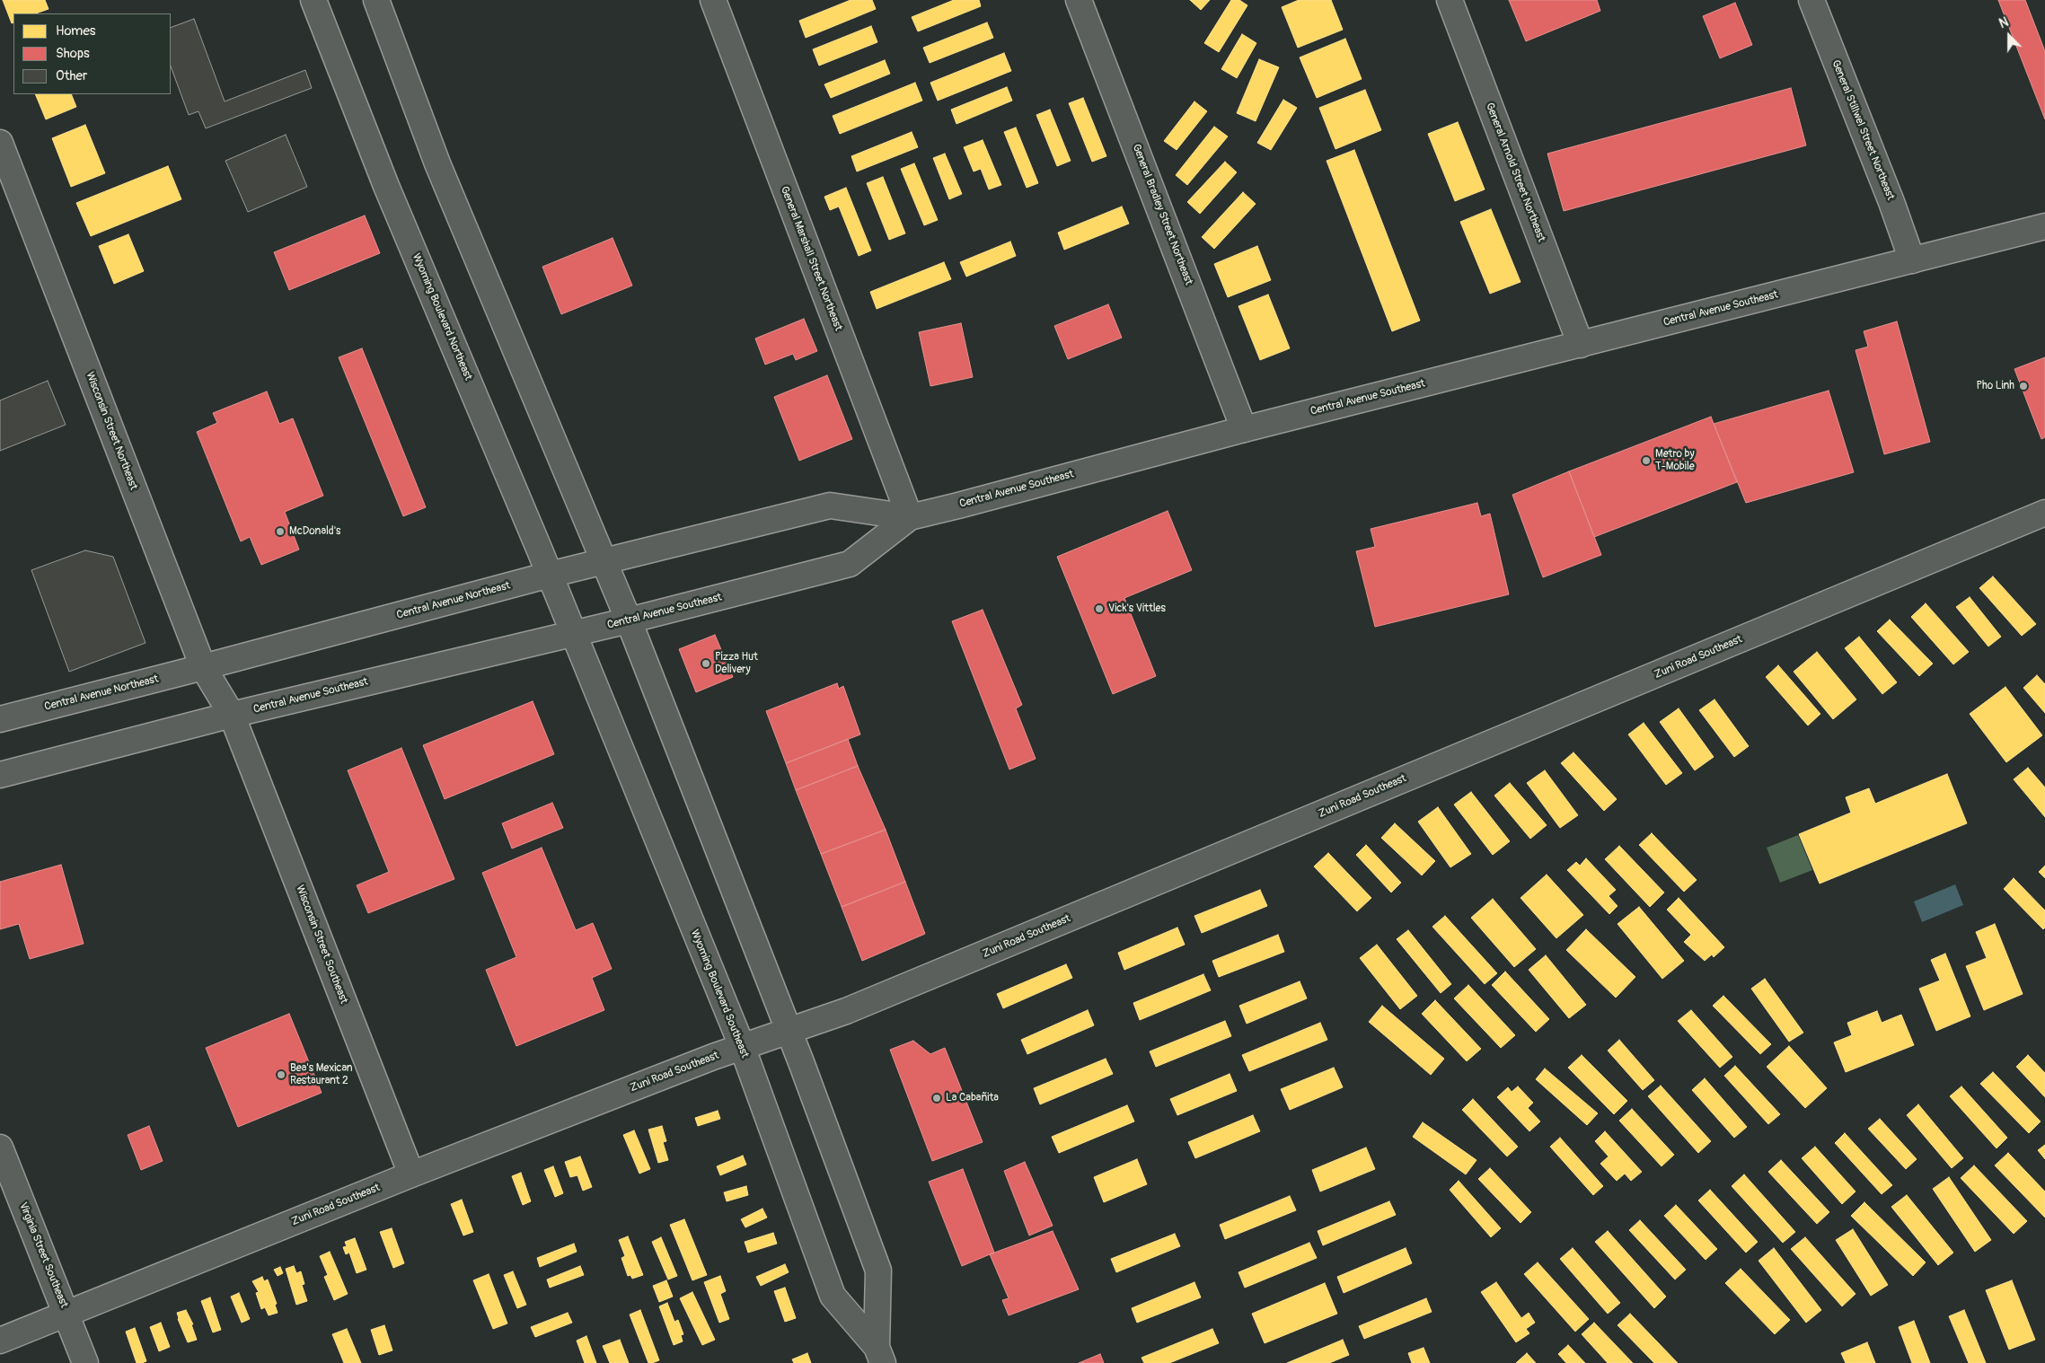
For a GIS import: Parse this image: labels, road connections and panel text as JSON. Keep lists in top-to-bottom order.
{
  "streets": {
    "main road": [
      "General Stillwel Street Northeast",
      "General Arnold Street Northeast",
      "General Bradley Street Northeast",
      "General Marshall Street Northeast",
      "Central Avenue Southeast",
      "Wyoming Boulevard Northeast",
      "Wisconsin Street Northeast",
      "Central Avenue Northeast",
      "Zuni Road Southeast",
      "Wisconsin Street Southeast",
      "Wyoming Boulevard Southeast",
      "Virginia Street Southeast"
    ]
  },
  "crossings": [
    ["General Stillwel Street Northeast", "Central Avenue Southeast"],
    ["General Arnold Street Northeast", "Central Avenue Southeast"],
    ["General Bradley Street Northeast", "Central Avenue Southeast"],
    ["General Marshall Street Northeast", "Central Avenue Southeast"],
    ["General Marshall Street Northeast", "Central Avenue Northeast"],
    ["Central Avenue Southeast", "Wyoming Boulevard Northeast"],
    ["Central Avenue Southeast", "Wisconsin Street Northeast"],
    ["Central Avenue Southeast", "Central Avenue Northeast"],
    ["Central Avenue Southeast", "Wisconsin Street Southeast"],
    ["Central Avenue Southeast", "Wyoming Boulevard Southeast"],
    ["Wyoming Boulevard Northeast", "Central Avenue Northeast"],
    ["Wyoming Boulevard Northeast", "Wyoming Boulevard Southeast"],
    ["Wisconsin Street Northeast", "Central Avenue Northeast"],
    ["Wisconsin Street Northeast", "Wisconsin Street Southeast"],
    ["Zuni Road Southeast", "Wisconsin Street Southeast"],
    ["Zuni Road Southeast", "Wyoming Boulevard Southeast"],
    ["Zuni Road Southeast", "Virginia Street Southeast"]
  ],
  "places": [
    "Pho Linh",
    "Metro by T-Mobile",
    "McDonald's",
    "Vick's Vittles",
    "Pizza Hut Delivery",
    "Bea's Mexican Restaurant 2",
    "La Cabañita"
  ],
  "legend": ["Homes", "Shops", "Other"],
  "north": "top"
}
